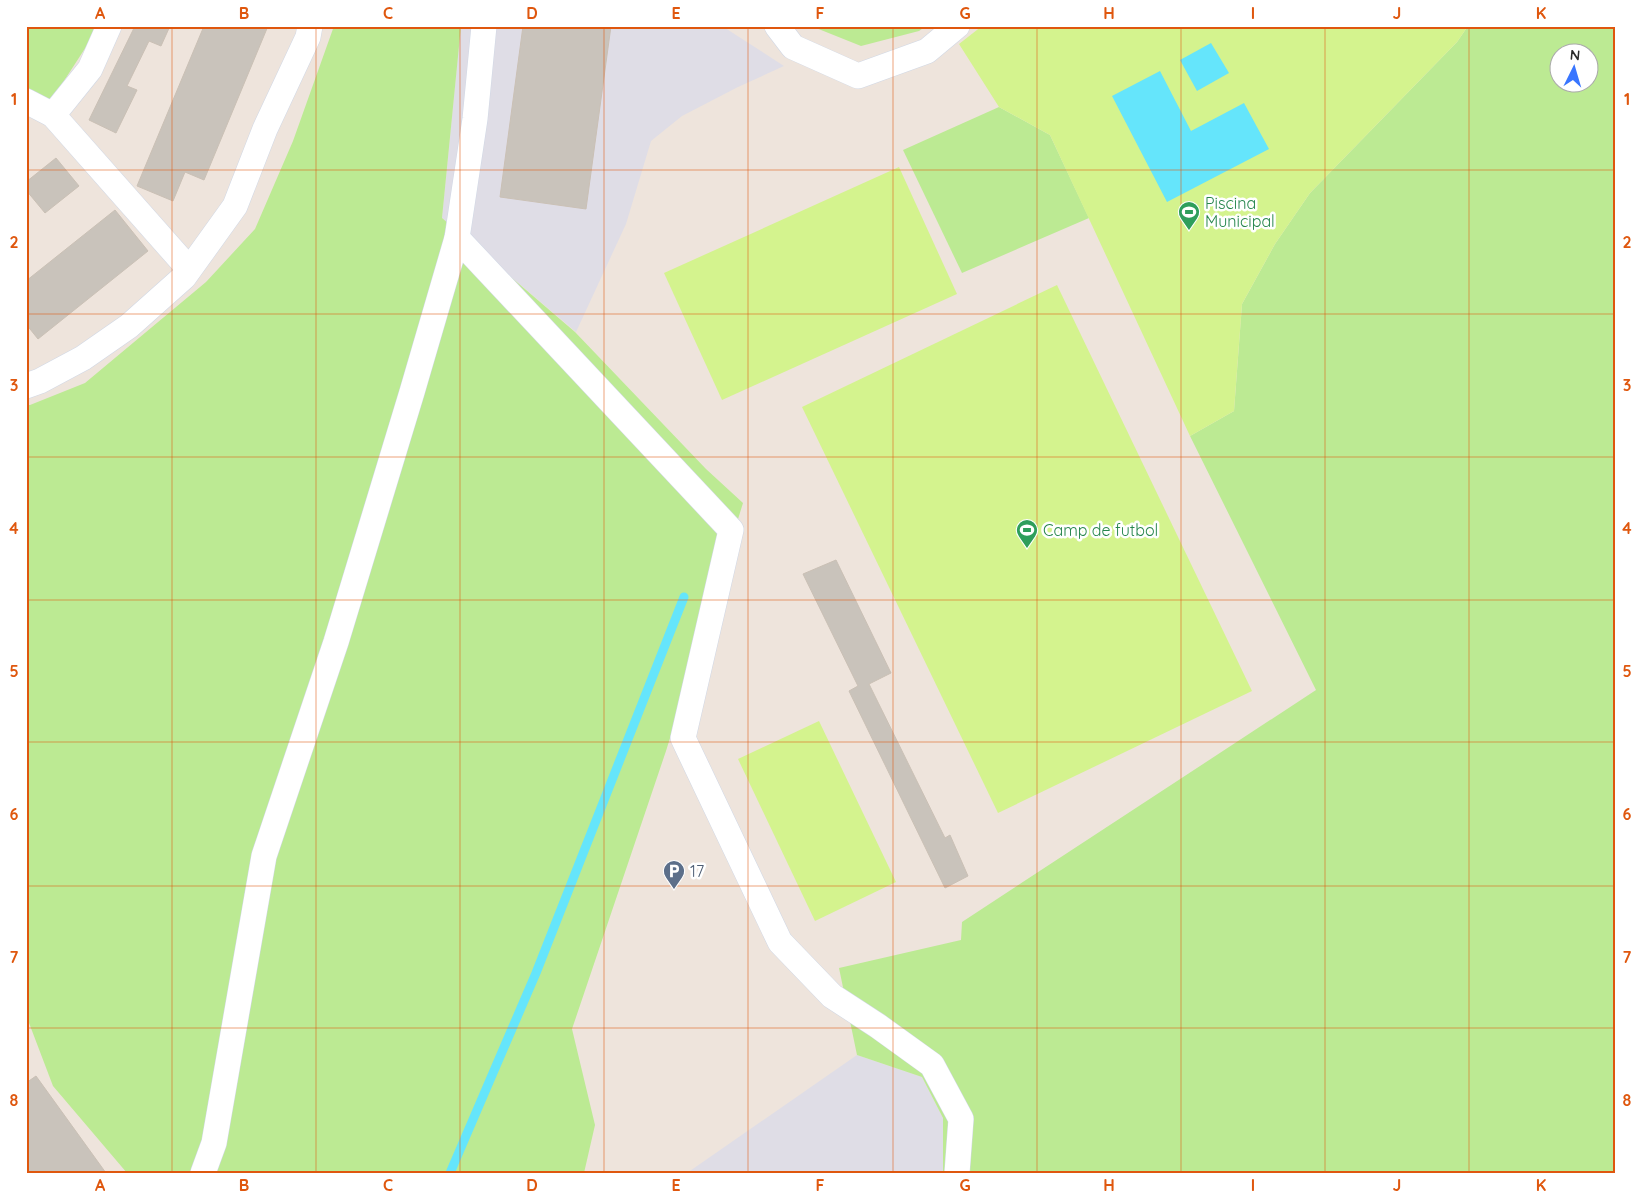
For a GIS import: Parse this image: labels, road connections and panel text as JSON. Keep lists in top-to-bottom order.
{
  "places": {
    "sports": ["Piscina Municipal", "Camp de futbol"],
    "parking": ["17"]
  },
  "north": "top",
  "grid": {
    "columns": [
      "A",
      "B",
      "C",
      "D",
      "E",
      "F",
      "G",
      "H",
      "I",
      "J",
      "K"
    ],
    "rows": [
      "1",
      "2",
      "3",
      "4",
      "5",
      "6",
      "7",
      "8"
    ]
  }
}
